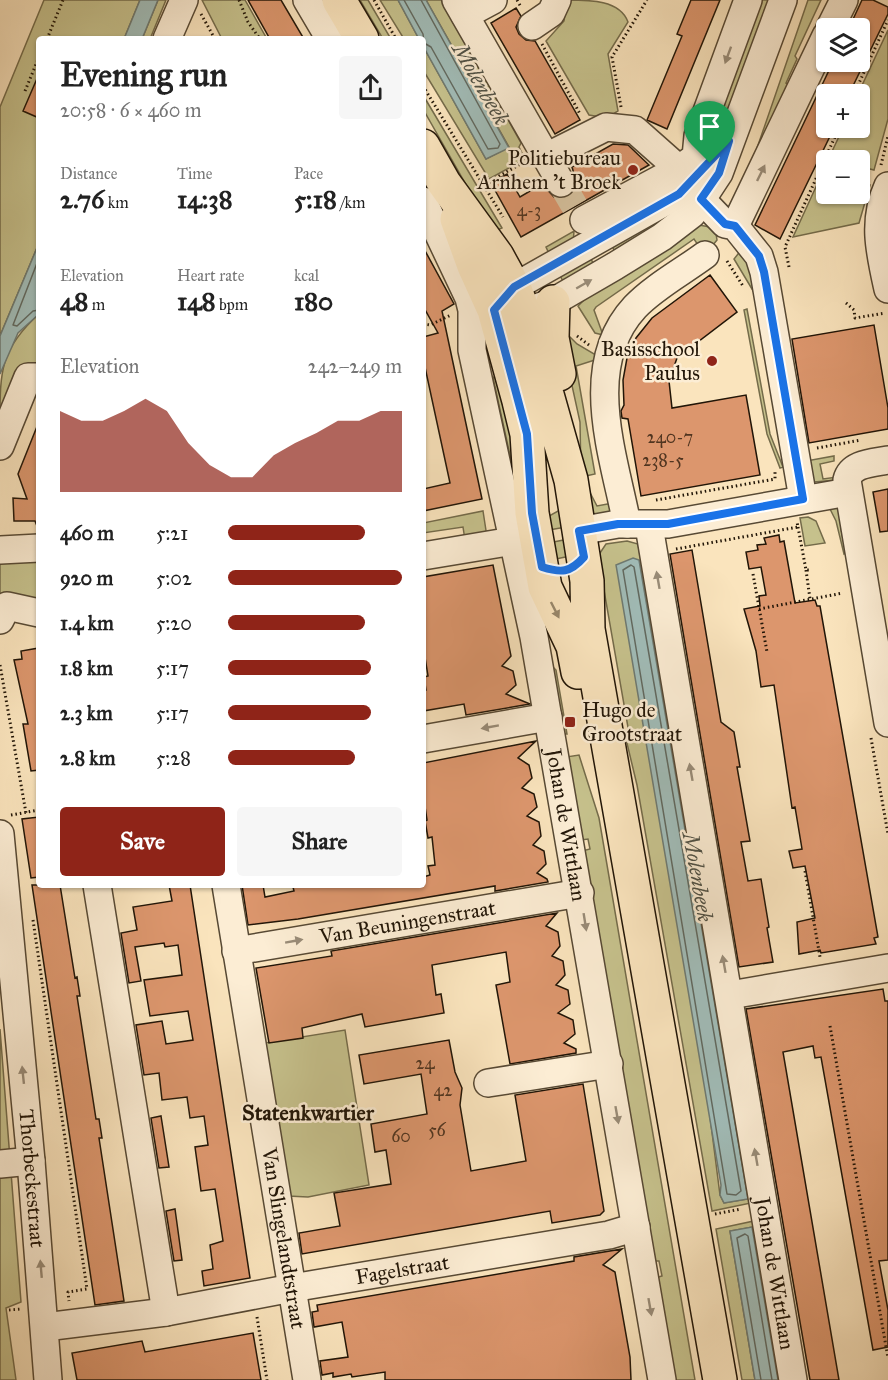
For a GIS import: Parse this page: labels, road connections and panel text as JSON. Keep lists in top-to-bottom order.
{
  "streets": {
    "main road": ["Johan de Wittlaan"],
    "street": [
      "Van Beuningenstraat",
      "Thorbeckestraat",
      "Van Slingelandtstraat",
      "Fagelstraat"
    ]
  },
  "crossings": [
    ["Johan de Wittlaan", "Van Beuningenstraat"],
    ["Johan de Wittlaan", "Fagelstraat"],
    ["Van Beuningenstraat", "Van Slingelandtstraat"],
    ["Thorbeckestraat", "Fagelstraat"],
    ["Van Slingelandtstraat", "Fagelstraat"]
  ],
  "districts": ["Statenkwartier"],
  "water": ["Molenbeek"],
  "places": {
    "other": ["Politiebureau Arnhem 't Broek", "Basisschool Paulus"],
    "transit": ["Hugo de Grootstraat"]
  },
  "house_numbers": [
    "4-3",
    "240-7",
    "238-5",
    "24",
    "42",
    "56",
    "60"
  ],
  "page": {
    "map_buttons": ["+", "−"],
    "heading": ["Evening run", "20:58 · 6 × 460 m"],
    "stats": [
      ["Distance", "2.76 km"],
      ["Time", "14:38"],
      ["Pace", "5:18 /km"],
      ["Elevation", "48 m"],
      ["Heart rate", "148 bpm"],
      ["kcal", "180"]
    ],
    "chart": ["Elevation", "242–249 m"],
    "list": [
      {
        "name": "460 m",
        "note": "5:21"
      },
      {
        "name": "920 m",
        "note": "5:02"
      },
      {
        "name": "1.4 km",
        "note": "5:20"
      },
      {
        "name": "1.8 km",
        "note": "5:17"
      },
      {
        "name": "2.3 km",
        "note": "5:17"
      },
      {
        "name": "2.8 km",
        "note": "5:28"
      }
    ],
    "buttons": ["Save", "Share"]
  }
}
